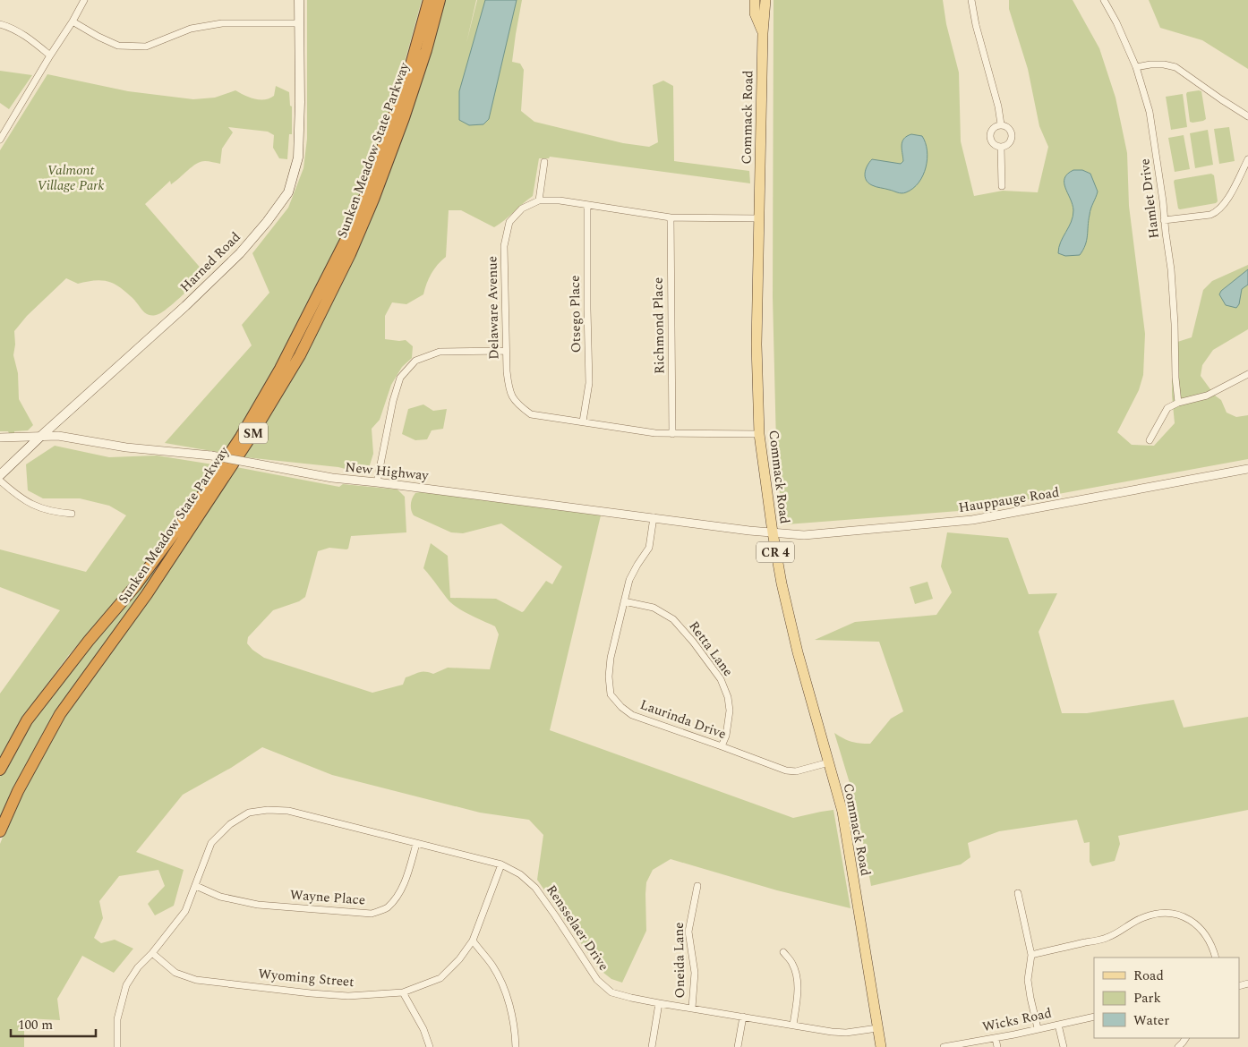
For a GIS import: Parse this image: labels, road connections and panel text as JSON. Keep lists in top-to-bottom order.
{
  "streets": {
    "highway": ["Sunken Meadow State Parkway", "SM"],
    "main road": ["Commack Road", "Harned Road", "CR 4"],
    "street": [
      "Hamlet Drive",
      "Delaware Avenue",
      "Otsego Place",
      "Richmond Place",
      "New Highway",
      "Hauppauge Road",
      "Retta Lane",
      "Laurinda Drive",
      "Wayne Place",
      "Rensselaer Drive",
      "Oneida Lane",
      "Wyoming Street",
      "Wicks Road"
    ]
  },
  "crossings": [
    ["Commack Road", "Delaware Avenue"],
    ["Commack Road", "New Highway"],
    ["Commack Road", "Hauppauge Road"],
    ["Commack Road", "Laurinda Drive"],
    ["Commack Road", "Rensselaer Drive"],
    ["Harned Road", "New Highway"],
    ["Delaware Avenue", "Otsego Place"],
    ["Delaware Avenue", "Richmond Place"],
    ["New Highway", "Hauppauge Road"],
    ["New Highway", "Laurinda Drive"],
    ["Retta Lane", "Laurinda Drive"],
    ["Wayne Place", "Rensselaer Drive"],
    ["Rensselaer Drive", "Oneida Lane"],
    ["Rensselaer Drive", "Wyoming Street"]
  ],
  "parks": ["Valmont Village Park"],
  "legend": ["Road", "Park", "Water"],
  "scale_bar": "100 m"
}
